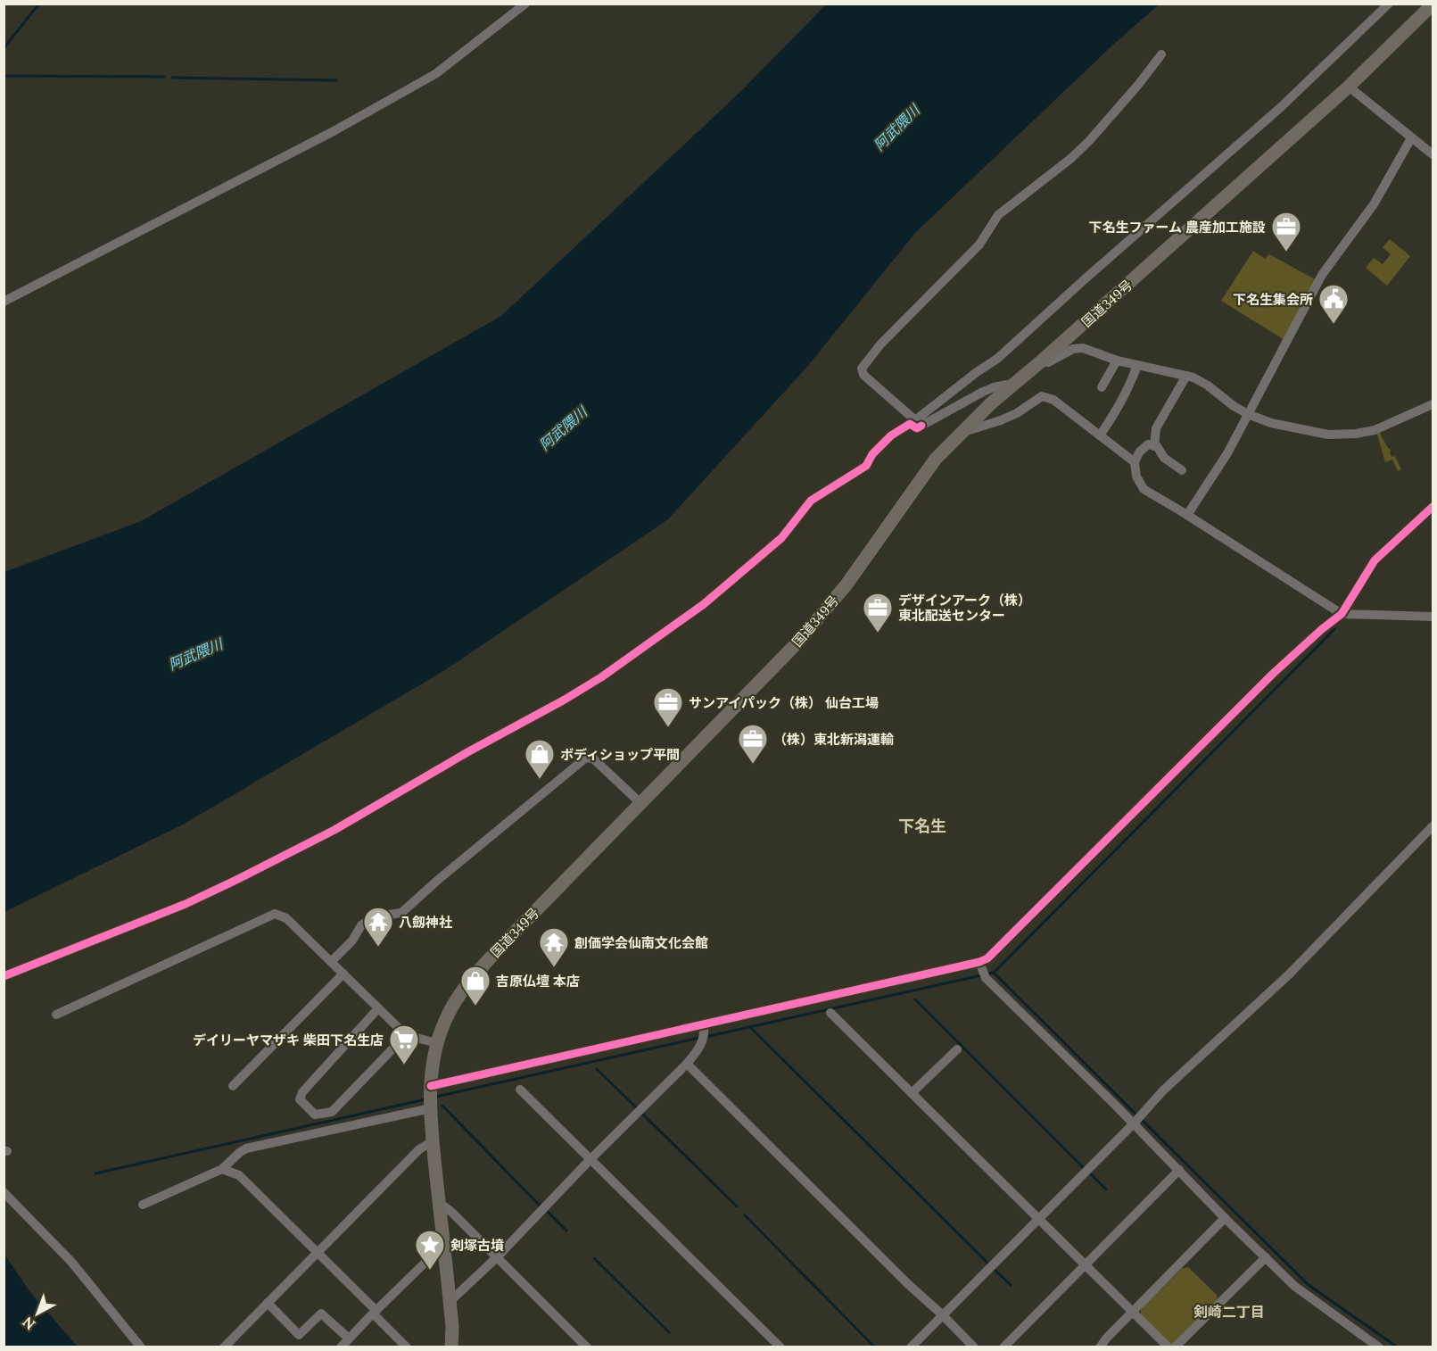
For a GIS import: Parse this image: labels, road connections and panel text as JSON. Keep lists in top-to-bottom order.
{
  "streets": {
    "highway": ["国道349号"]
  },
  "districts": ["下名生", "剣崎二丁目"],
  "water": ["阿武隈川"],
  "places": {
    "office": [
      "下名生ファーム 農産加工施設",
      "デザインアーク（株） 東北配送センター",
      "サンアイパック（株） 仙台工場",
      "（株）東北新潟運輸"
    ],
    "public building": ["下名生集会所"],
    "shop": ["ボディショップ平間", "吉原仏壇 本店"],
    "temple": ["八劔神社", "創価学会仙南文化会館"],
    "supermarket": ["デイリーヤマザキ 柴田下名生店"],
    "place": ["剣塚古墳"]
  },
  "north": "bottom left"
}
